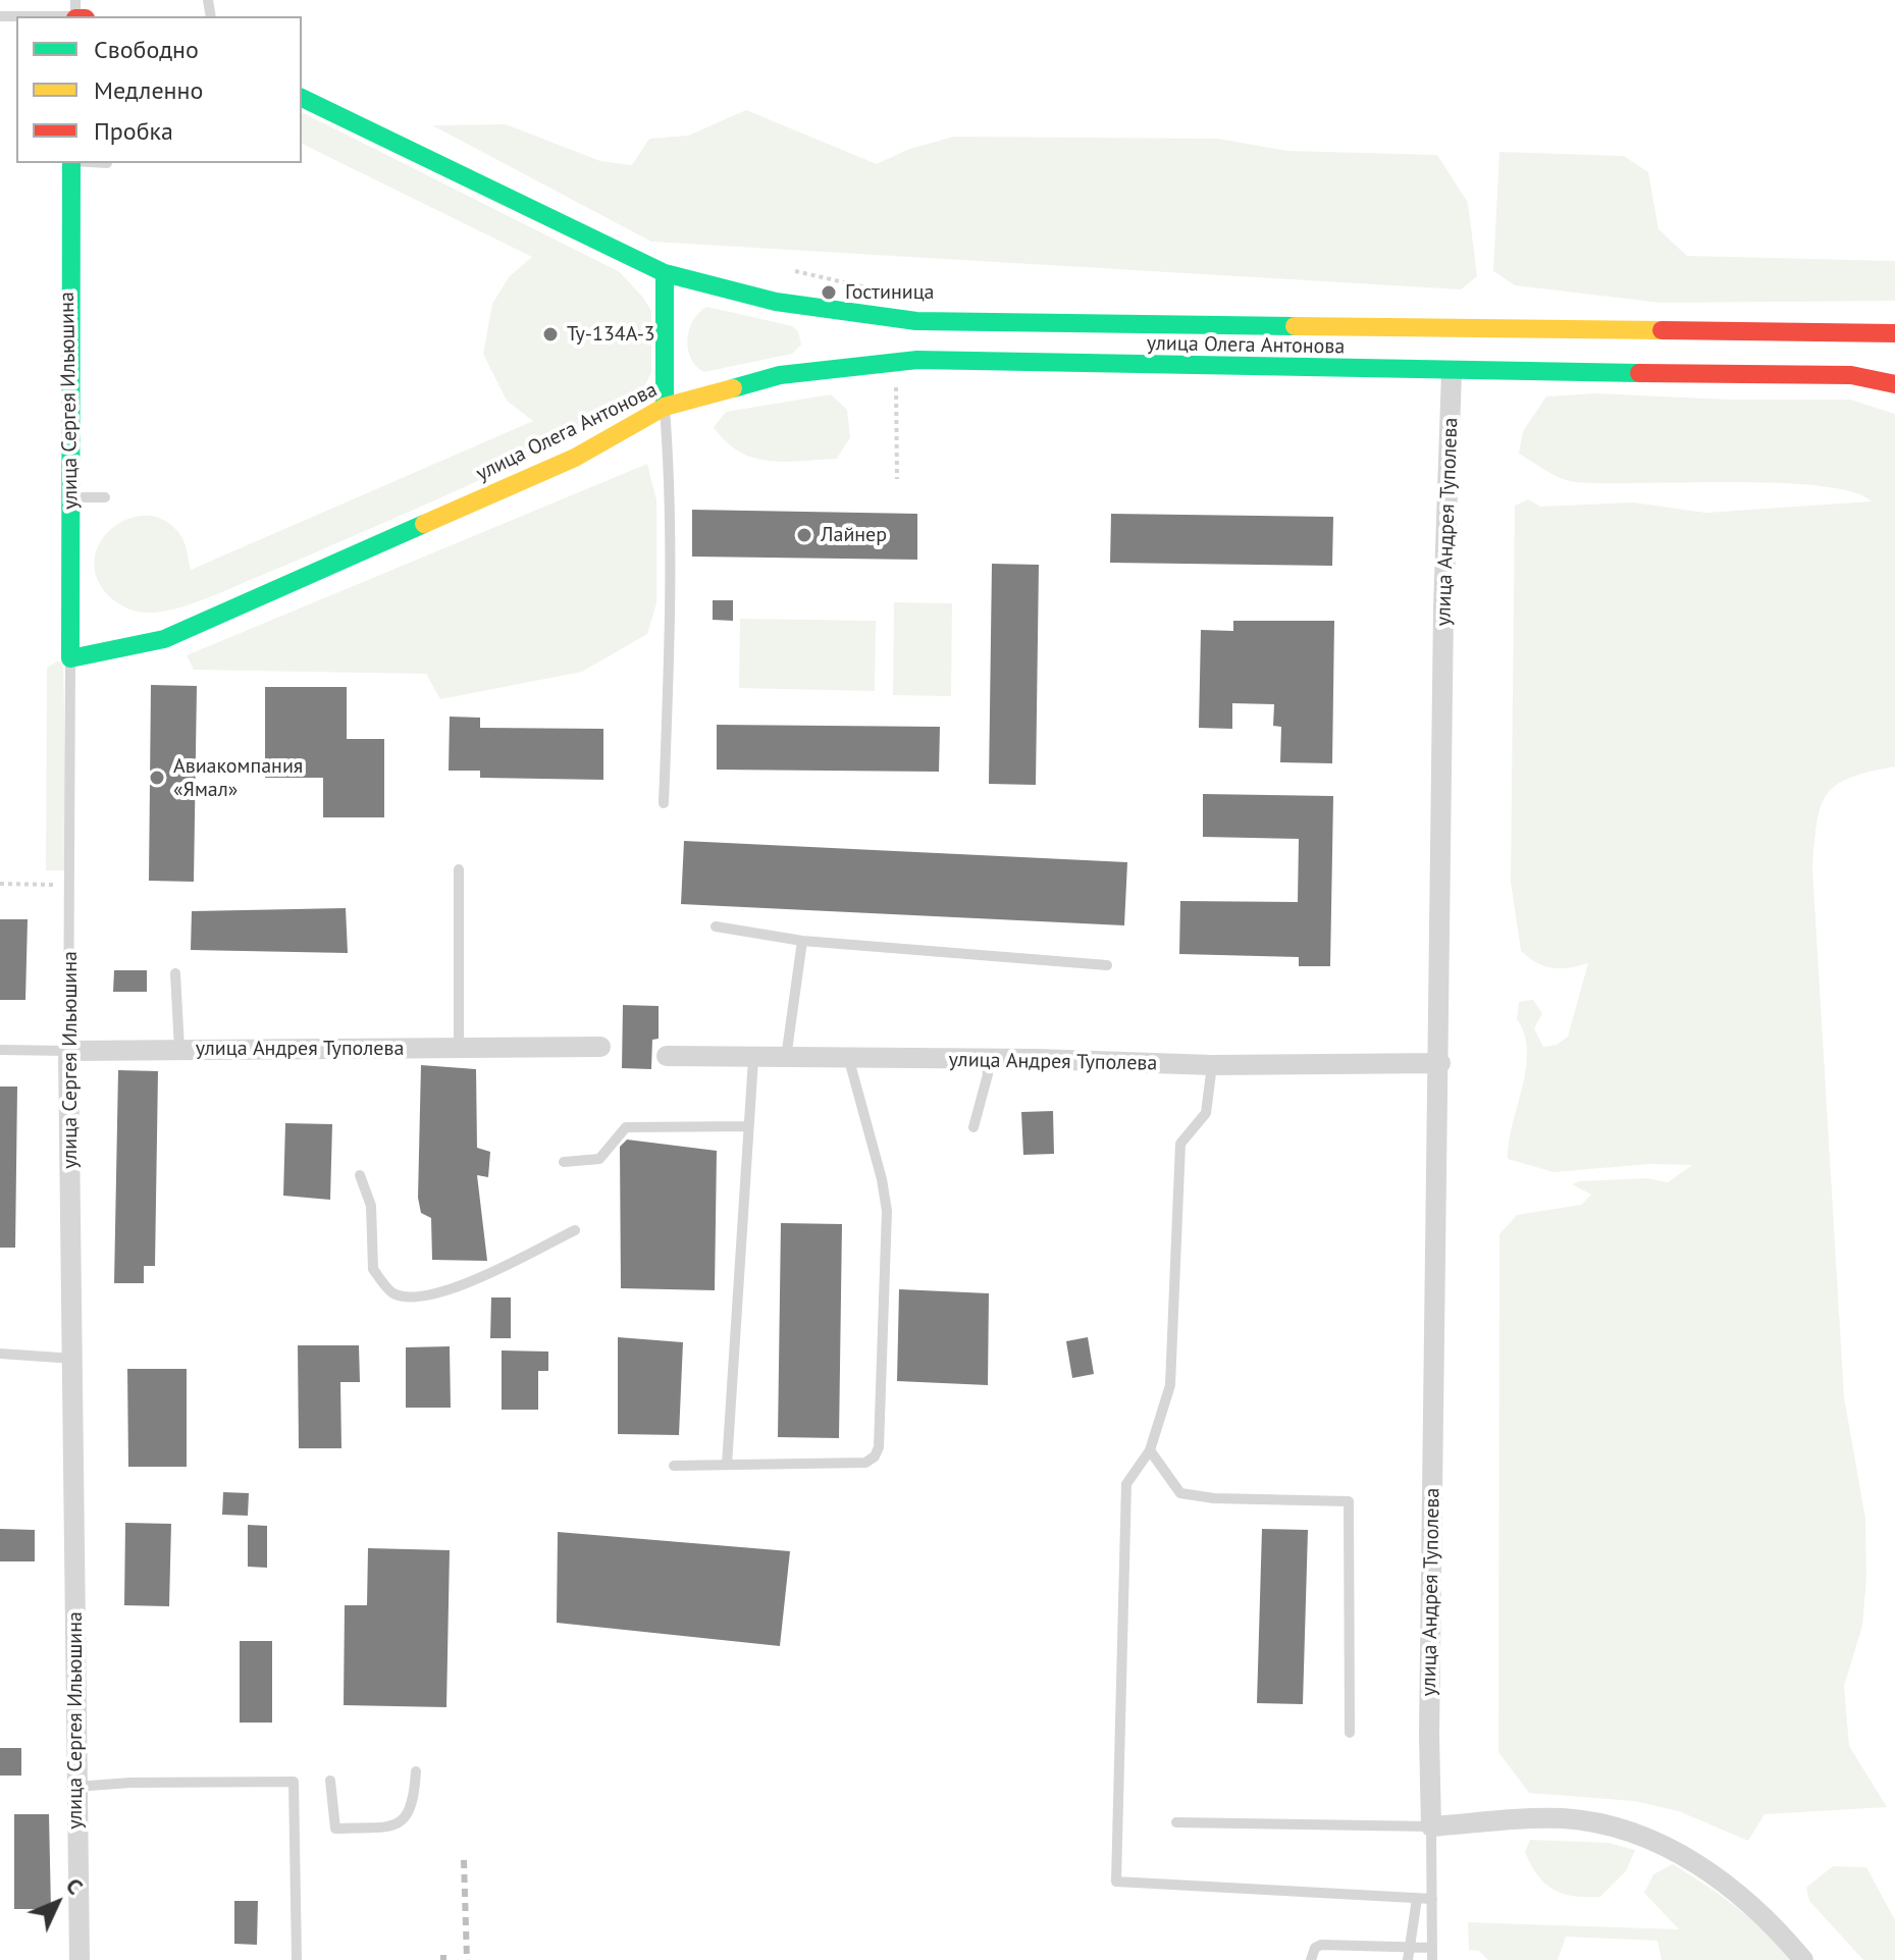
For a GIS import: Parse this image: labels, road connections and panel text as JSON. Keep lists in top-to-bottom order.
{
  "streets": {
    "street": ["улица Олега Антонова", "улица Сергея Ильюшина", "улица Андрея Туполева"]
  },
  "crossings": [
    ["улица Олега Антонова", "улица Сергея Ильюшина"],
    ["улица Олега Антонова", "улица Андрея Туполева"],
    ["улица Сергея Ильюшина", "улица Андрея Туполева"]
  ],
  "places": [
    "Гостиница",
    "Ту-134А-3",
    "Лайнер",
    "Авиакомпания «Ямал»"
  ],
  "legend": ["Свободно", "Медленно", "Пробка"],
  "north": "top right"
}
